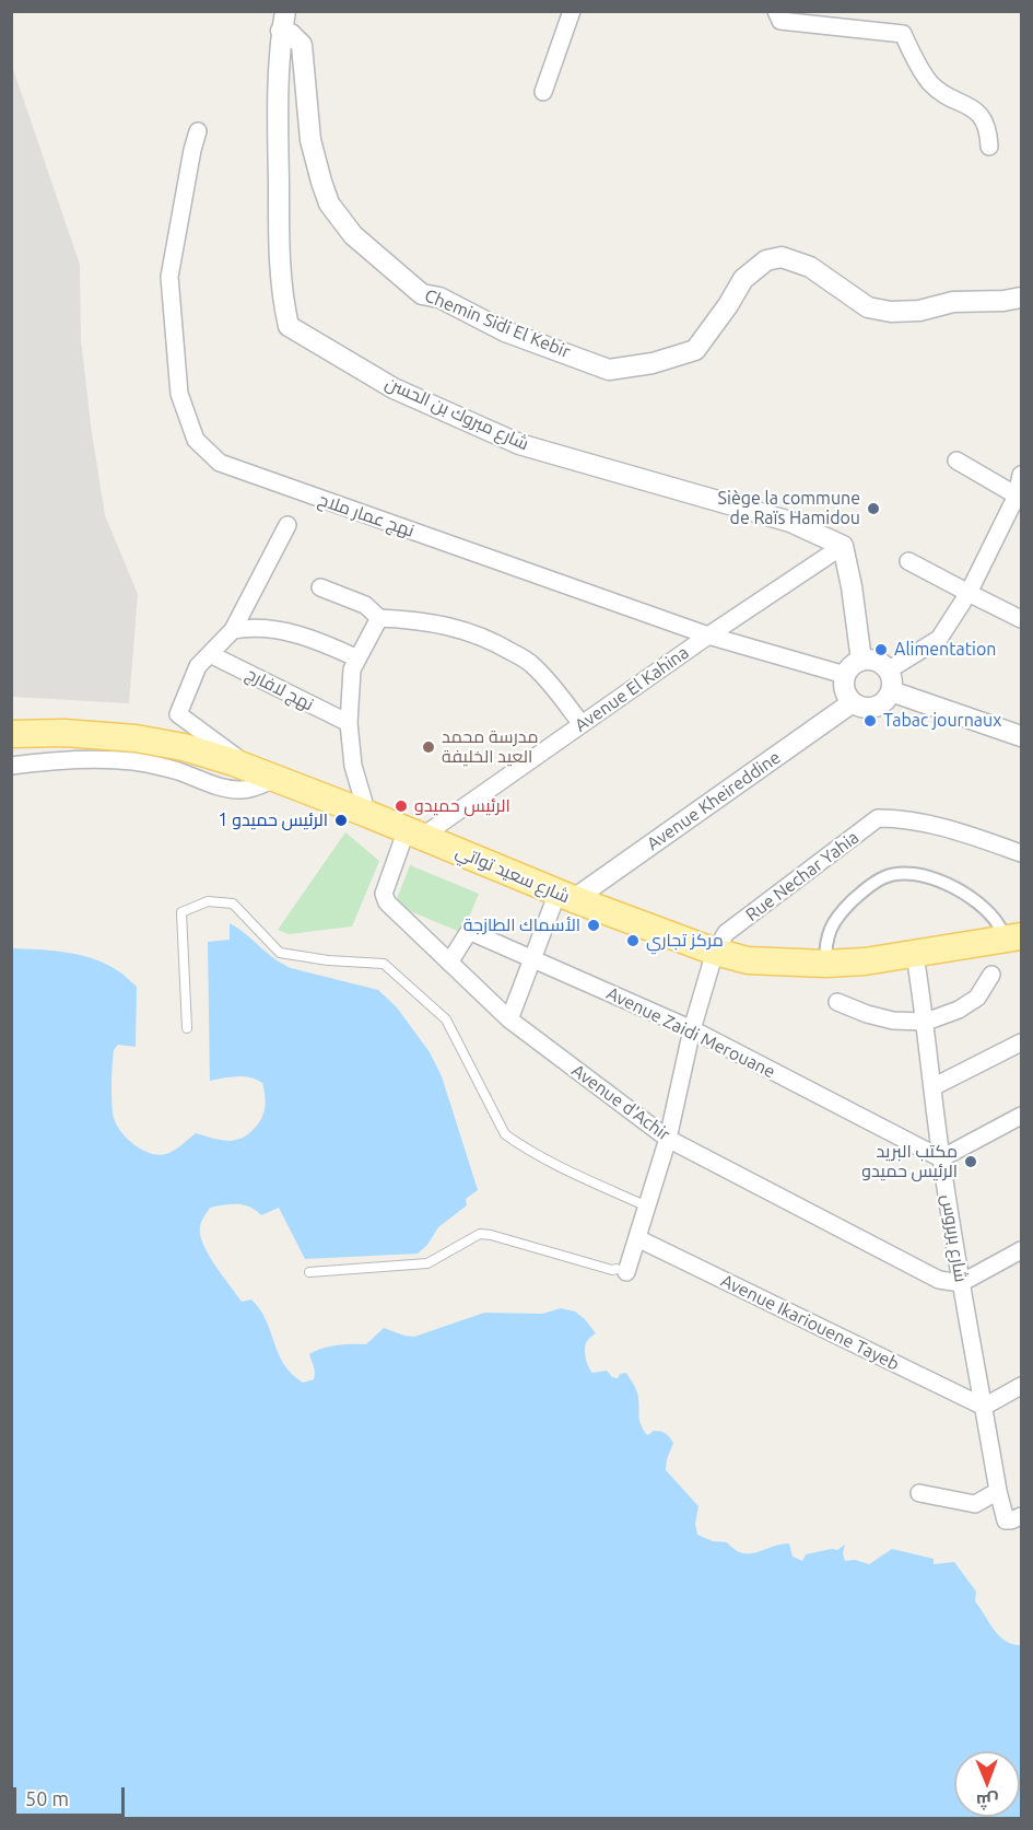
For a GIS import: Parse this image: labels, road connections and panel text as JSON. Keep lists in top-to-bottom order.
{
  "streets": {
    "main road": ["شارع سعيد تواتي"],
    "street": [
      "Chemin Sidi El Kebir",
      "شارع مبروك بن الحسن",
      "نهج عمار ملاح",
      "نهج لافارج",
      "Avenue El Kahina",
      "Avenue Kheireddine",
      "Rue Nechar Yahia",
      "Avenue Zaidi Merouane",
      "Avenue d'Achir",
      "شارع بربروس",
      "Avenue Ikariouene Tayeb"
    ]
  },
  "crossings": [
    ["Chemin Sidi El Kebir", "شارع مبروك بن الحسن"],
    ["شارع مبروك بن الحسن", "Avenue El Kahina"],
    ["نهج عمار ملاح", "Avenue El Kahina"],
    ["نهج عمار ملاح", "Avenue Kheireddine"],
    ["Avenue El Kahina", "شارع سعيد تواتي"],
    ["Avenue El Kahina", "Avenue d'Achir"],
    ["Avenue Kheireddine", "شارع سعيد تواتي"],
    ["شارع سعيد تواتي", "Rue Nechar Yahia"],
    ["شارع سعيد تواتي", "Avenue d'Achir"],
    ["شارع سعيد تواتي", "شارع بربروس"],
    ["Avenue Zaidi Merouane", "Avenue d'Achir"],
    ["Avenue Zaidi Merouane", "شارع بربروس"],
    ["Avenue d'Achir", "شارع بربروس"],
    ["شارع بربروس", "Avenue Ikariouene Tayeb"]
  ],
  "places": [
    "Siège la commune de Raïs Hamidou",
    "Alimentation",
    "Tabac journaux",
    "مدرسة محمد العيد الخليفة",
    "الرئيس حميدو",
    "الرئيس حميدو 1",
    "الأسماك الطازجة",
    "مركز تجاري",
    "مكتب البريد الرئيس حميدو"
  ],
  "scale_bar": "50 m",
  "north": "bottom"
}
